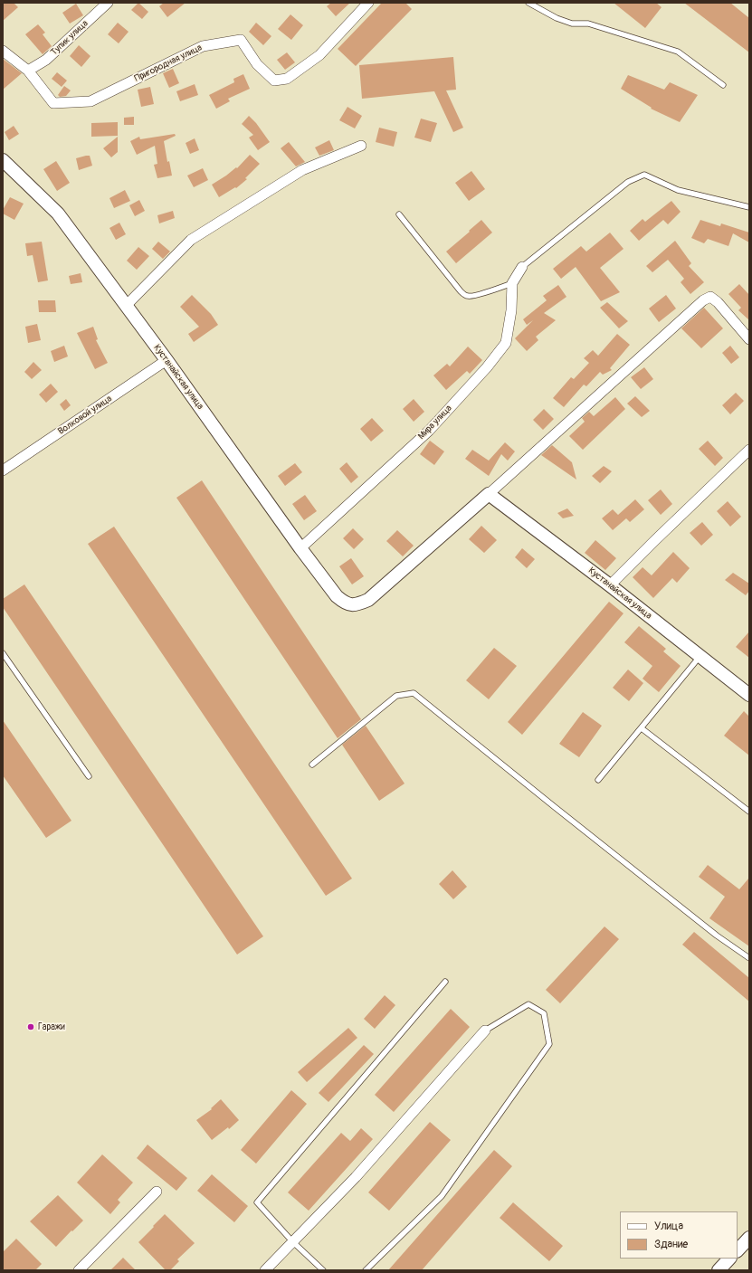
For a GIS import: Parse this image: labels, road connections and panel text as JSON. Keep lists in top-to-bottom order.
{
  "streets": {
    "street": [
      "Тупик улица",
      "Пригородная улица",
      "Кустанайская улица",
      "Волковой улица",
      "Мира улица"
    ]
  },
  "crossings": [
    ["Тупик улица", "Пригородная улица"],
    ["Кустанайская улица", "Волковой улица"],
    ["Кустанайская улица", "Мира улица"]
  ],
  "places": ["Гаражи"],
  "legend": ["Улица", "Здание"]
}
